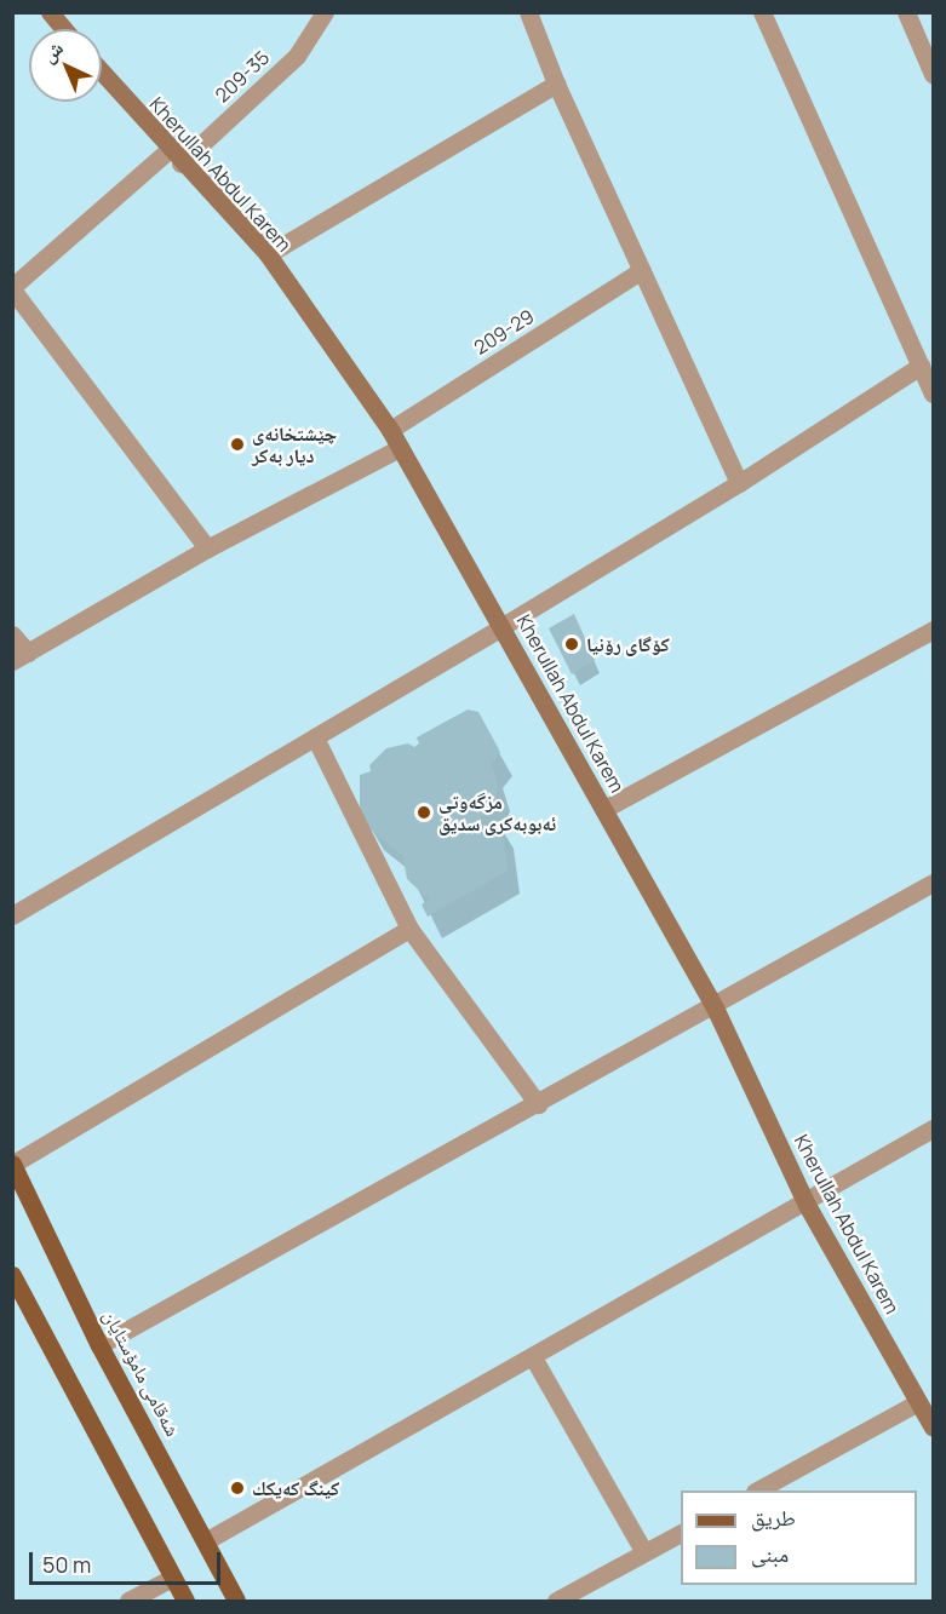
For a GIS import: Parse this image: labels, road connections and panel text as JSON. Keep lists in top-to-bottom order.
{
  "streets": {
    "main road": ["شەقامی مامۆستایان"],
    "street": ["209-35", "Kherullah Abdul Karem", "209-29"]
  },
  "crossings": [
    ["209-35", "Kherullah Abdul Karem"],
    ["Kherullah Abdul Karem", "209-29"]
  ],
  "places": [
    "چێشتخانەی دیار بەکر",
    "کۆگای رۆنیا",
    "مزگەوتی ئەبوبەکری سدیق",
    "کينگ کەیکك"
  ],
  "legend": ["طريق", "مبنى"],
  "scale_bar": "50 m",
  "north": "top left"
}
